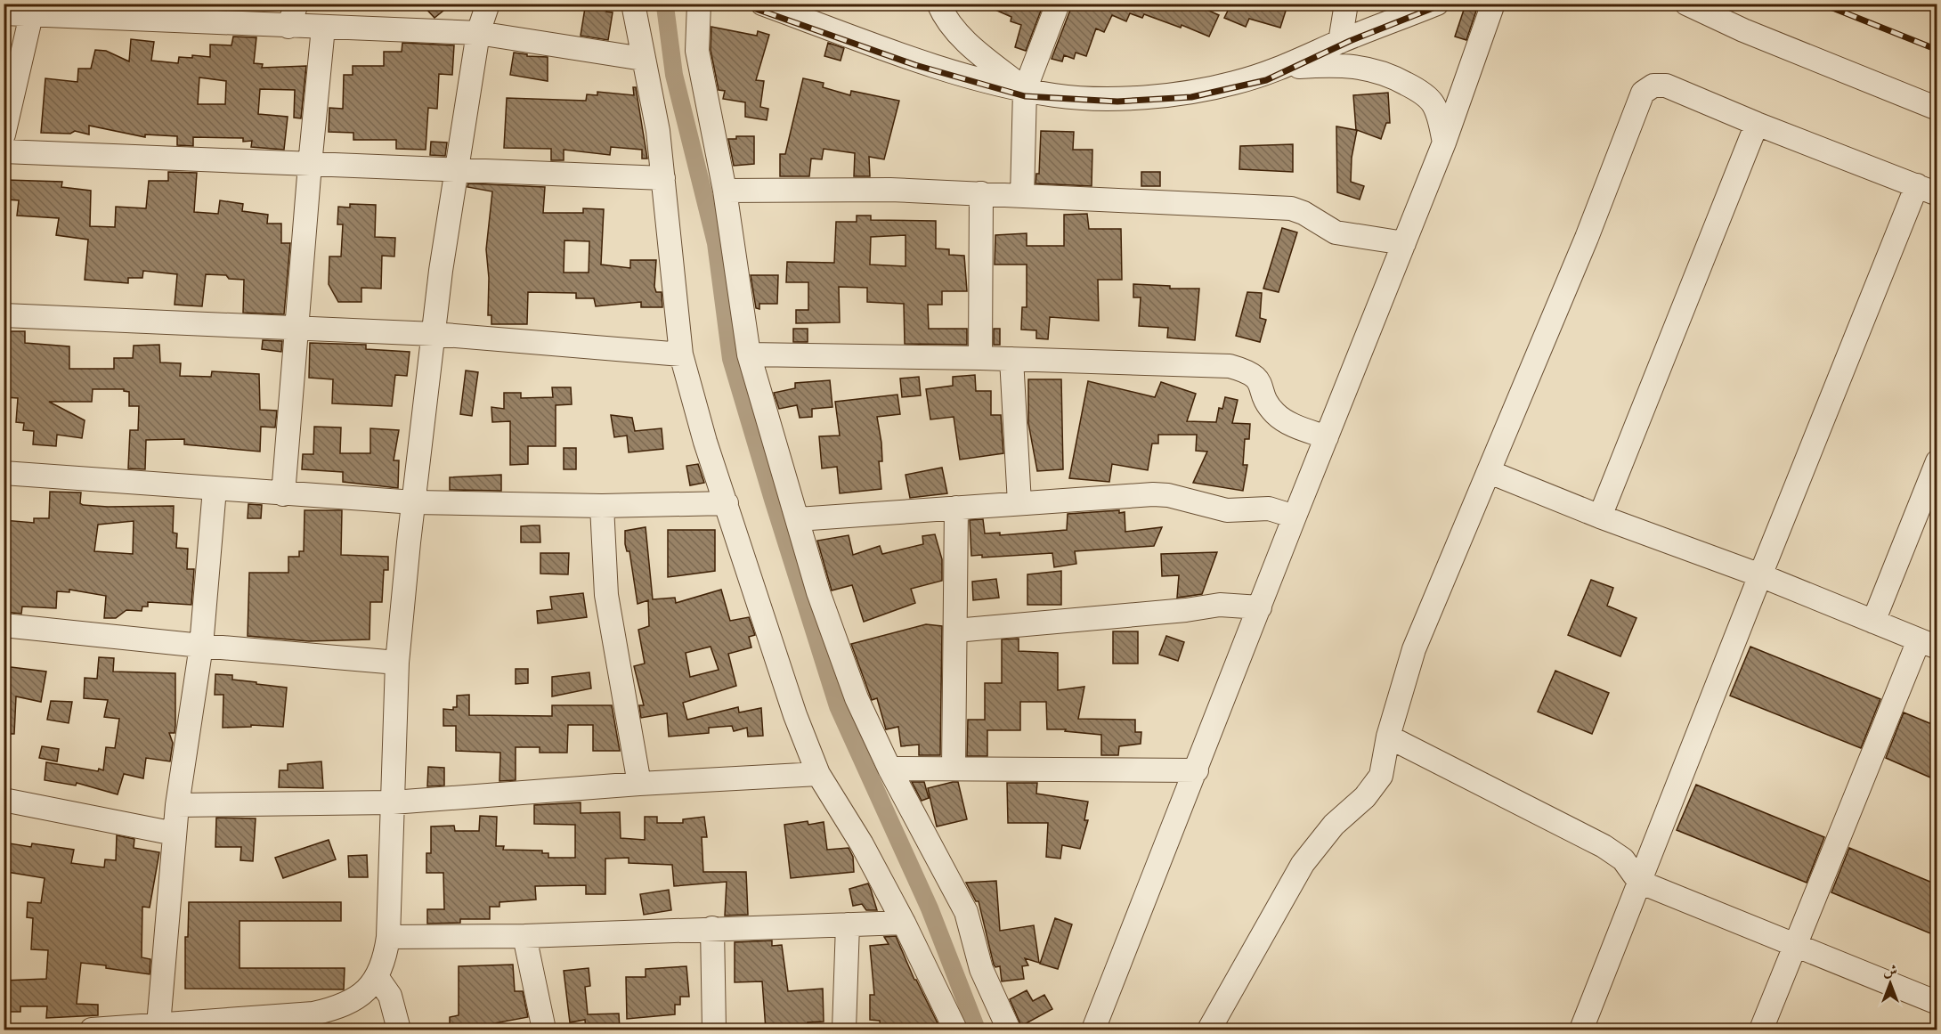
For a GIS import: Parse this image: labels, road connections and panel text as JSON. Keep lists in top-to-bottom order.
{
  "north": "top"
}
